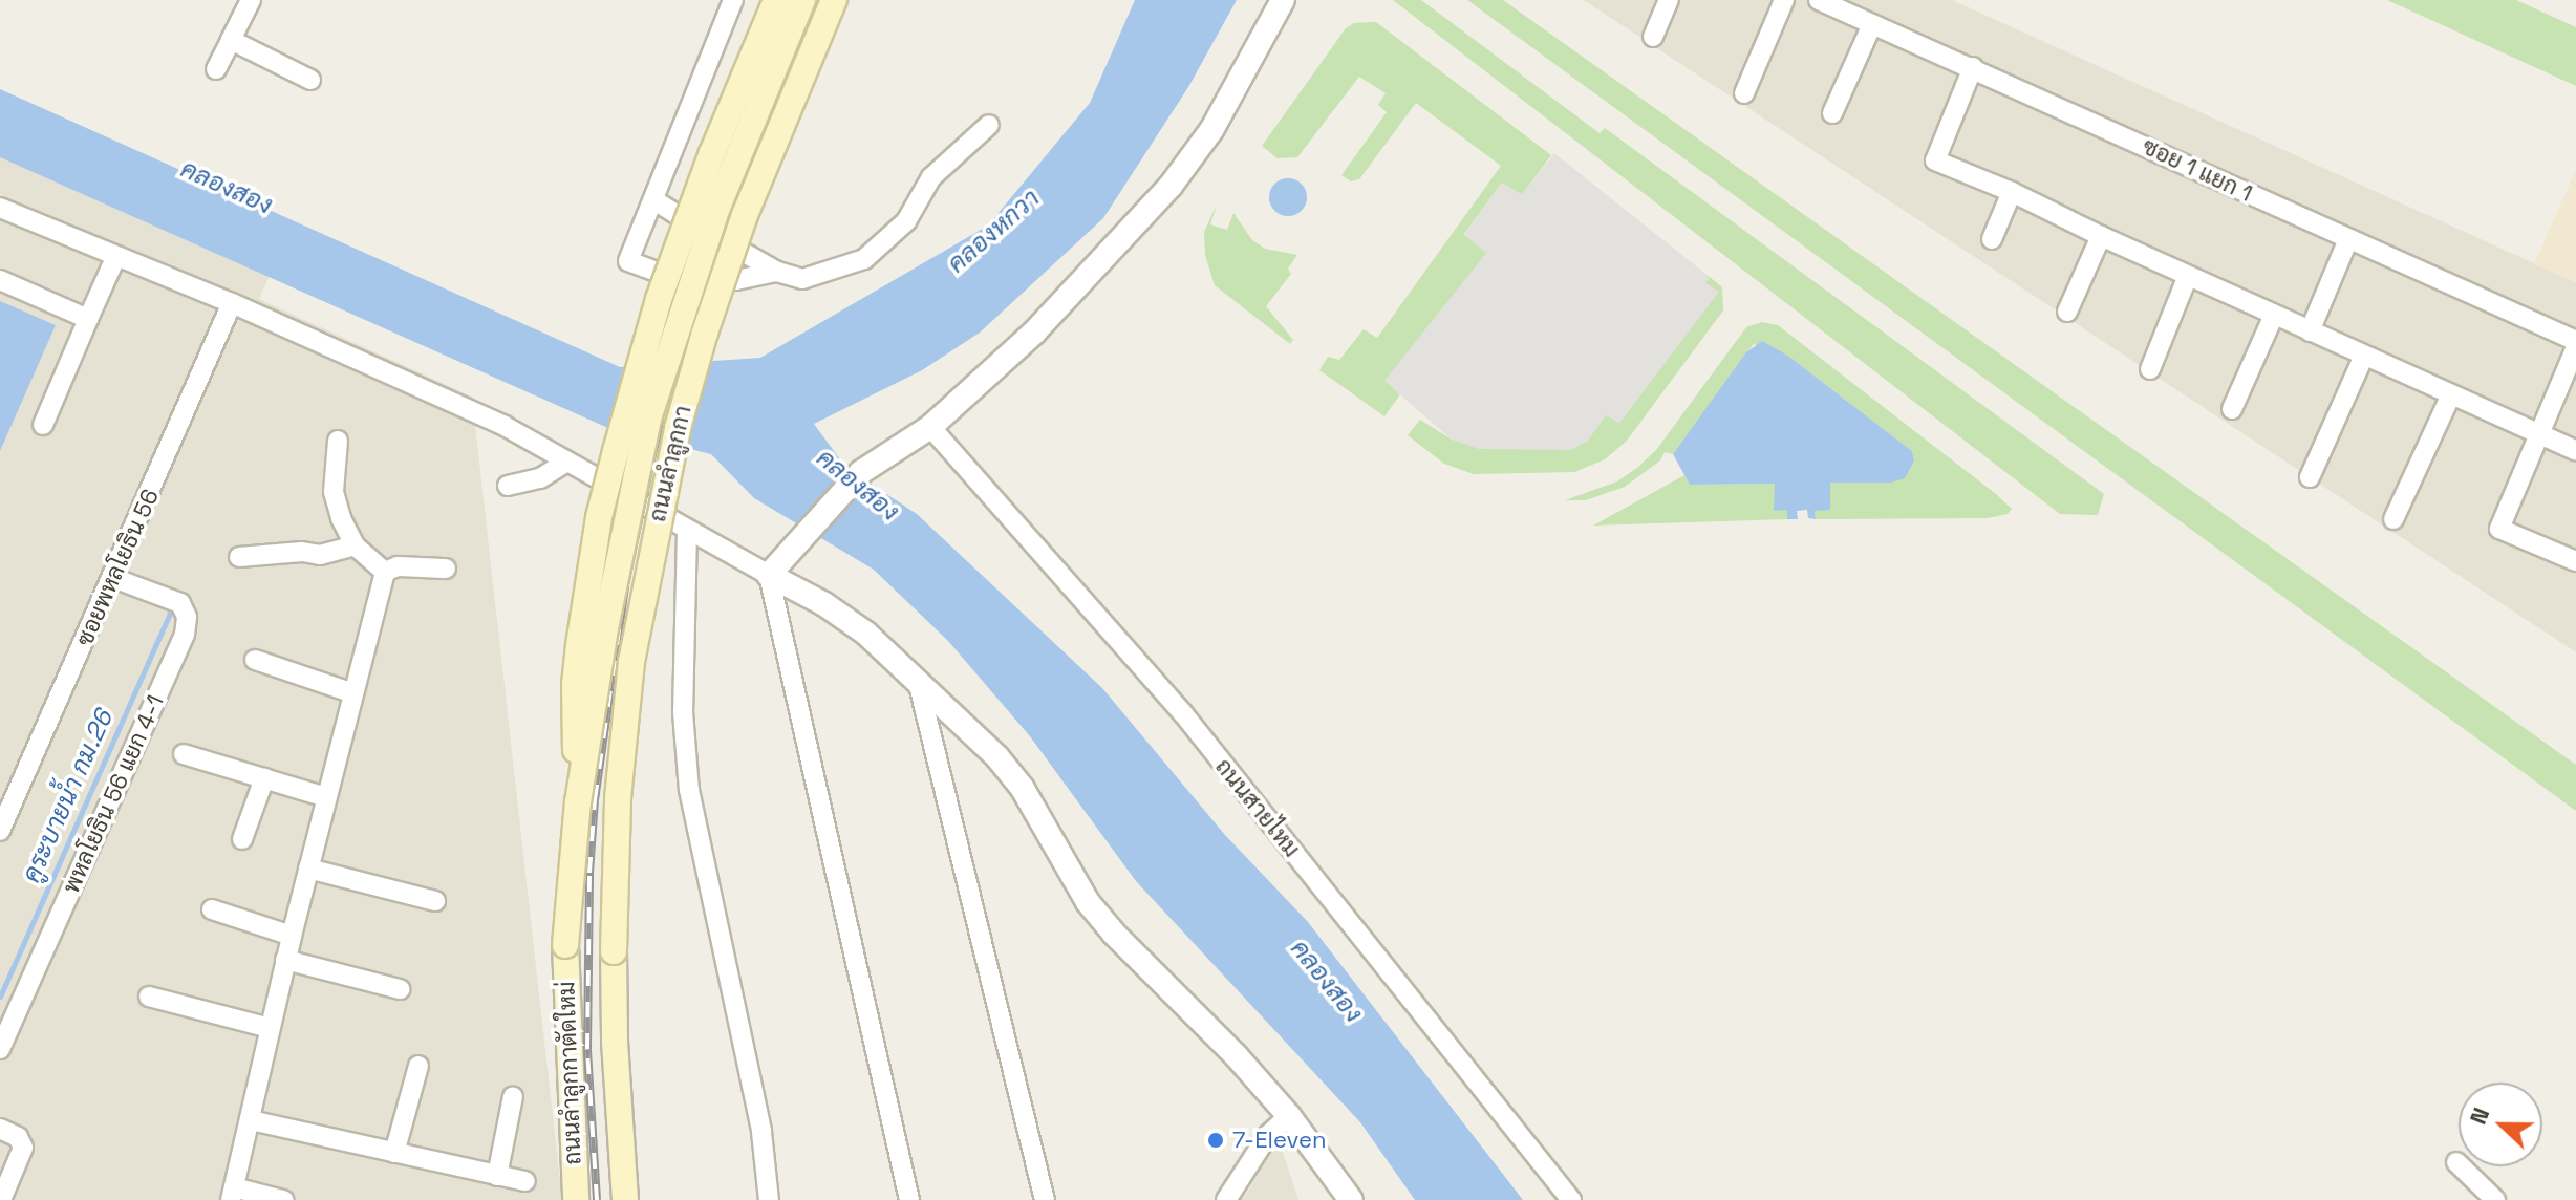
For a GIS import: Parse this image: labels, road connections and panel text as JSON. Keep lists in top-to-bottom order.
{
  "streets": {
    "main road": ["ถนนลำลูกกา", "ถนนลำลูกกาตัดใหม่"],
    "street": [
      "ซอย 1 แยก 1",
      "ซอยพหลโยธิน 56",
      "พหลโยธิน 56 แยก 4-1",
      "ถนนสายไหม"
    ]
  },
  "crossings": [
    ["ถนนลำลูกกา", "ถนนลำลูกกาตัดใหม่"],
    ["ซอยพหลโยธิน 56", "พหลโยธิน 56 แยก 4-1"]
  ],
  "water": ["คลองสอง", "คลองหกวา", "คูระบายน้ำ กม.26"],
  "places": ["7-Eleven"],
  "north": "left"
}
